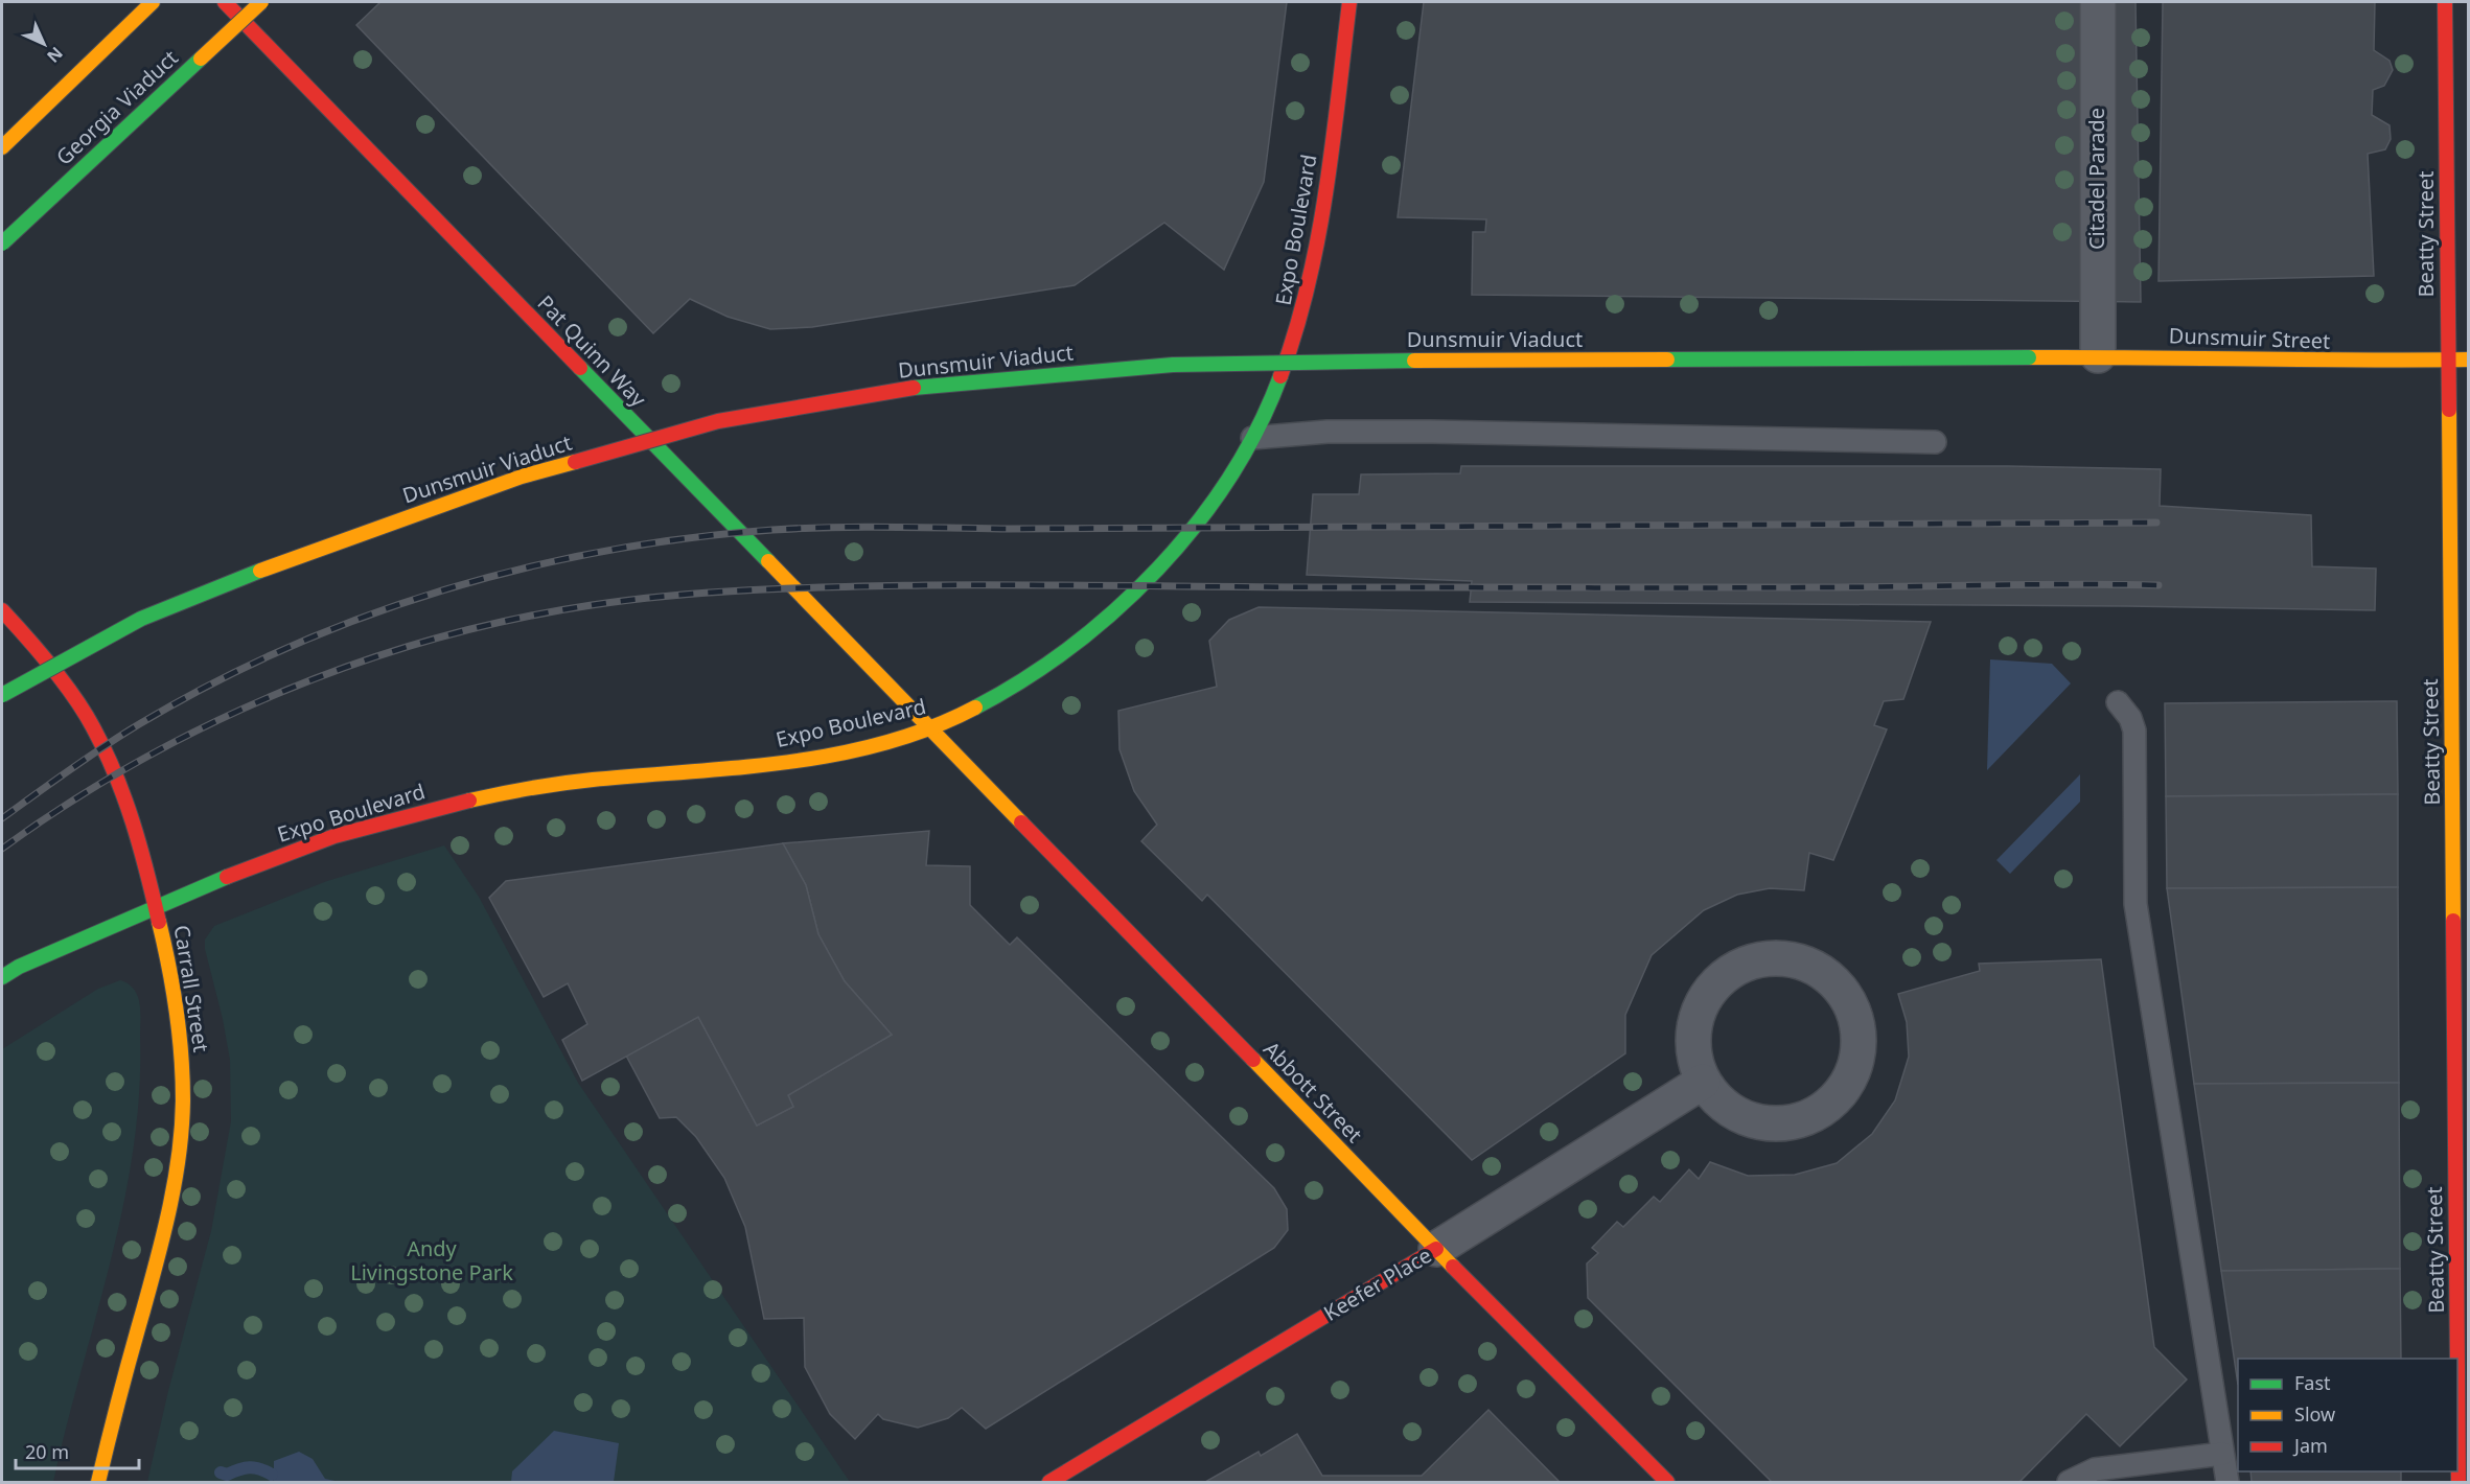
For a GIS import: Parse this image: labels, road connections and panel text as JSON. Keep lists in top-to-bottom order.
{
  "streets": {
    "main road": [
      "Georgia Viaduct",
      "Expo Boulevard",
      "Beatty Street",
      "Dunsmuir Street",
      "Dunsmuir Viaduct",
      "Pat Quinn Way",
      "Carrall Street",
      "Abbott Street",
      "Keefer Place"
    ],
    "street": ["Citadel Parade"]
  },
  "crossings": [
    ["Citadel Parade", "Dunsmuir Street"],
    ["Expo Boulevard", "Pat Quinn Way"],
    ["Expo Boulevard", "Carrall Street"],
    ["Expo Boulevard", "Abbott Street"],
    ["Beatty Street", "Dunsmuir Street"],
    ["Dunsmuir Street", "Dunsmuir Viaduct"],
    ["Pat Quinn Way", "Abbott Street"],
    ["Abbott Street", "Keefer Place"]
  ],
  "parks": ["Andy Livingstone Park"],
  "legend": ["Fast", "Slow", "Jam"],
  "scale_bar": "20 m",
  "north": "bottom right"
}
